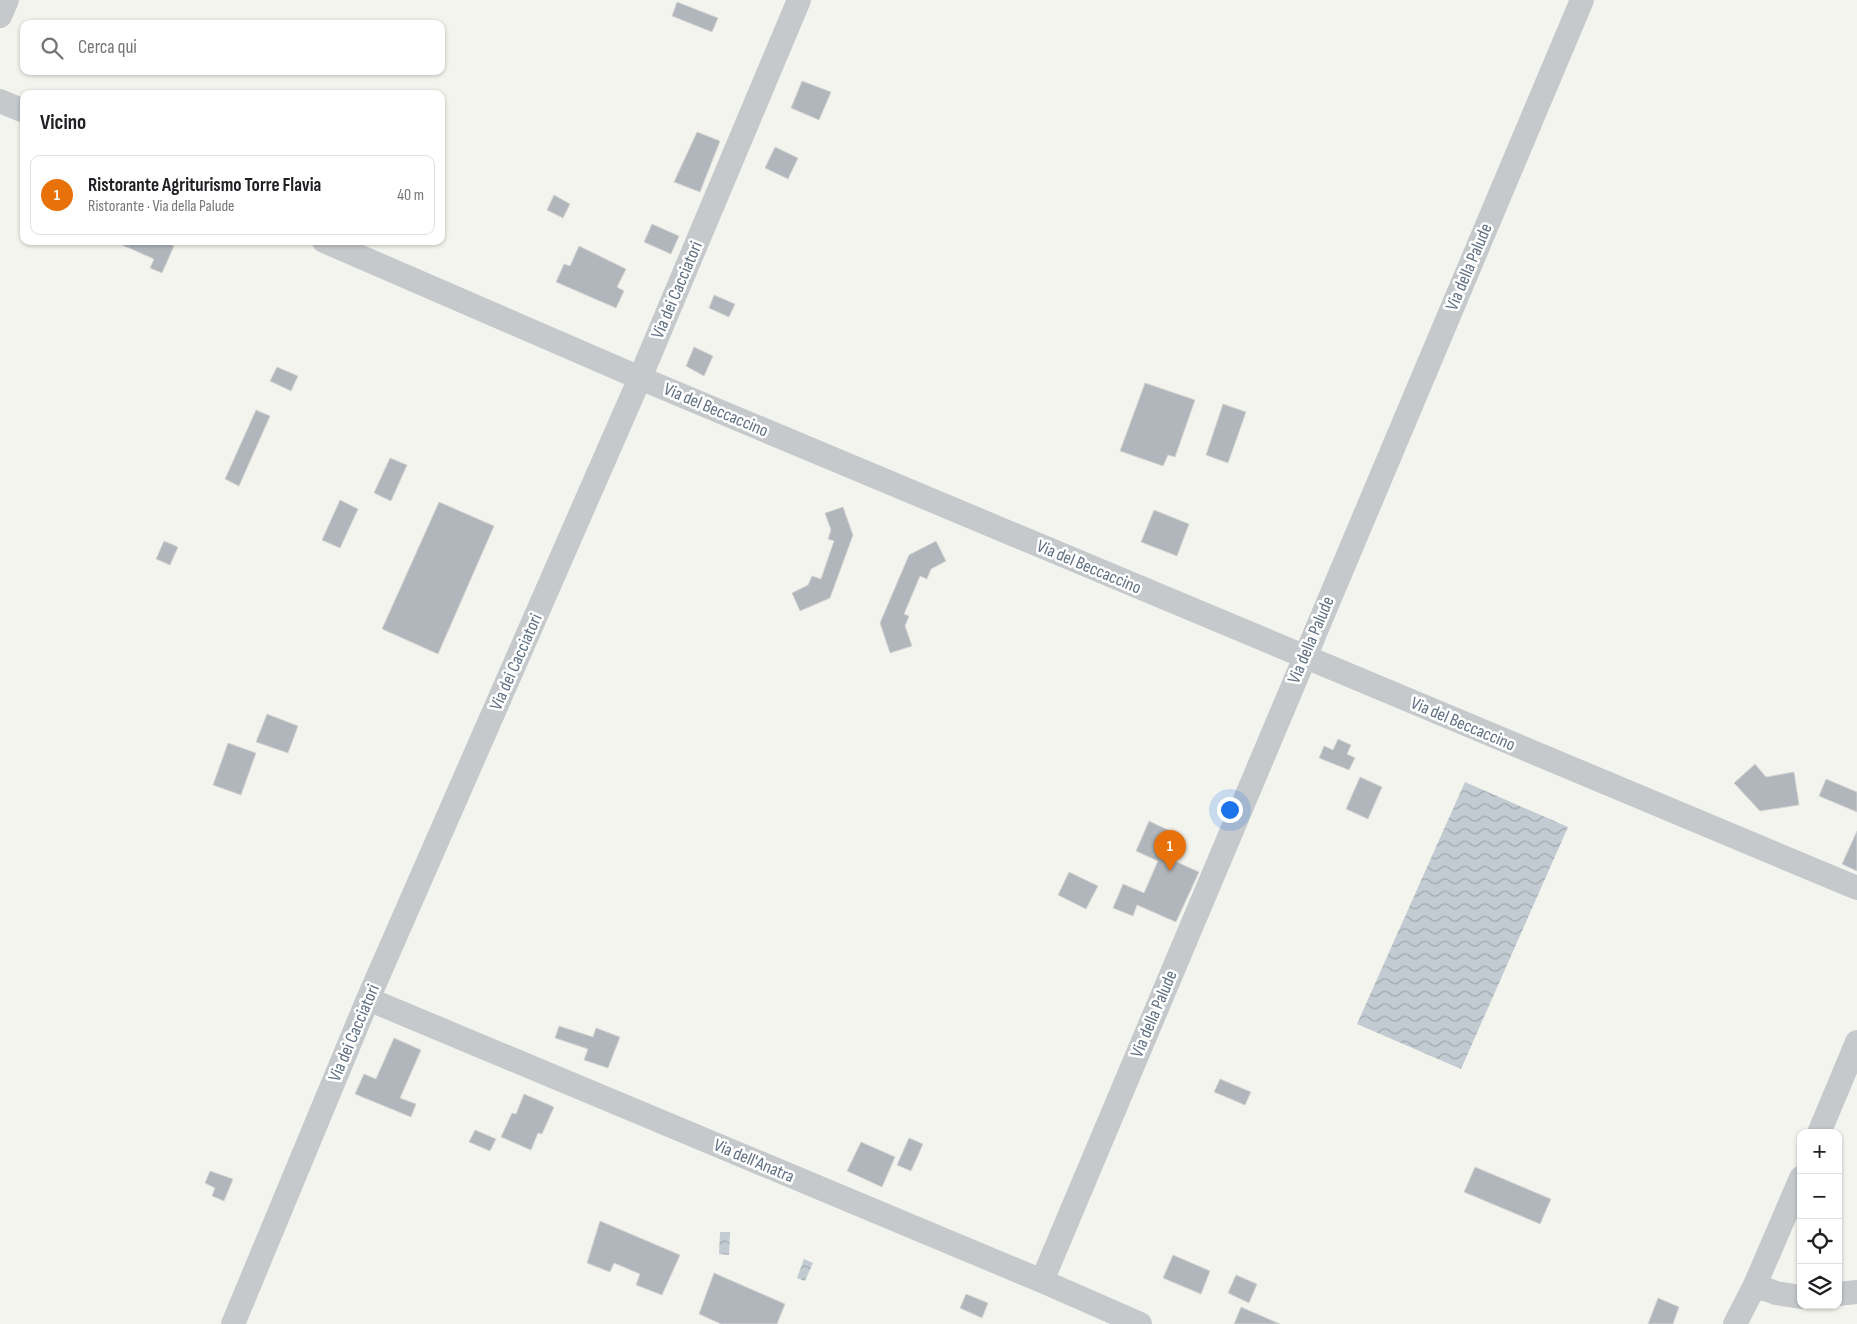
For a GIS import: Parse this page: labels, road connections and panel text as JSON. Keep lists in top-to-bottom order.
{
  "streets": {
    "street": [
      "Via della Palude",
      "Via dei Cacciatori",
      "Via del Beccaccino",
      "Via dell'Anatra"
    ]
  },
  "crossings": [
    ["Via della Palude", "Via del Beccaccino"],
    ["Via della Palude", "Via dell'Anatra"],
    ["Via dei Cacciatori", "Via del Beccaccino"],
    ["Via dei Cacciatori", "Via dell'Anatra"]
  ],
  "page": {
    "search": "Cerca qui",
    "heading": "Vicino",
    "list": [
      {
        "mark": "1",
        "name": "Ristorante Agriturismo Torre Flavia",
        "note": "Ristorante · Via della Palude",
        "value": "40 m"
      }
    ],
    "pins": "1",
    "map_buttons": ["+", "−"]
  }
}
